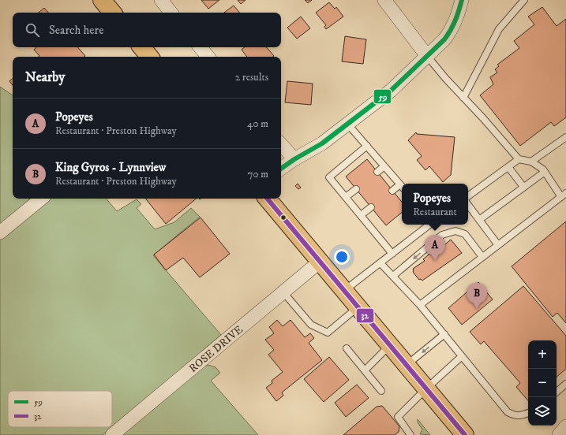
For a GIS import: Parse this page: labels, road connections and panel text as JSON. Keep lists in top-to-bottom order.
{
  "streets": {
    "street": ["ROSE DRIVE"]
  },
  "lines": ["transit line 59", "transit line 32"],
  "legend": ["59", "32"],
  "page": {
    "search": "Search here",
    "heading": ["Nearby", "2 results"],
    "list": [
      {
        "mark": "A",
        "name": "Popeyes",
        "note": "Restaurant · Preston Highway",
        "value": "40 m"
      },
      {
        "mark": "B",
        "name": "King Gyros - Lynnview",
        "note": "Restaurant · Preston Highway",
        "value": "70 m"
      }
    ],
    "popup": ["Popeyes", "Restaurant"],
    "pins": ["A", "B"],
    "map_buttons": ["+", "−"]
  }
}
